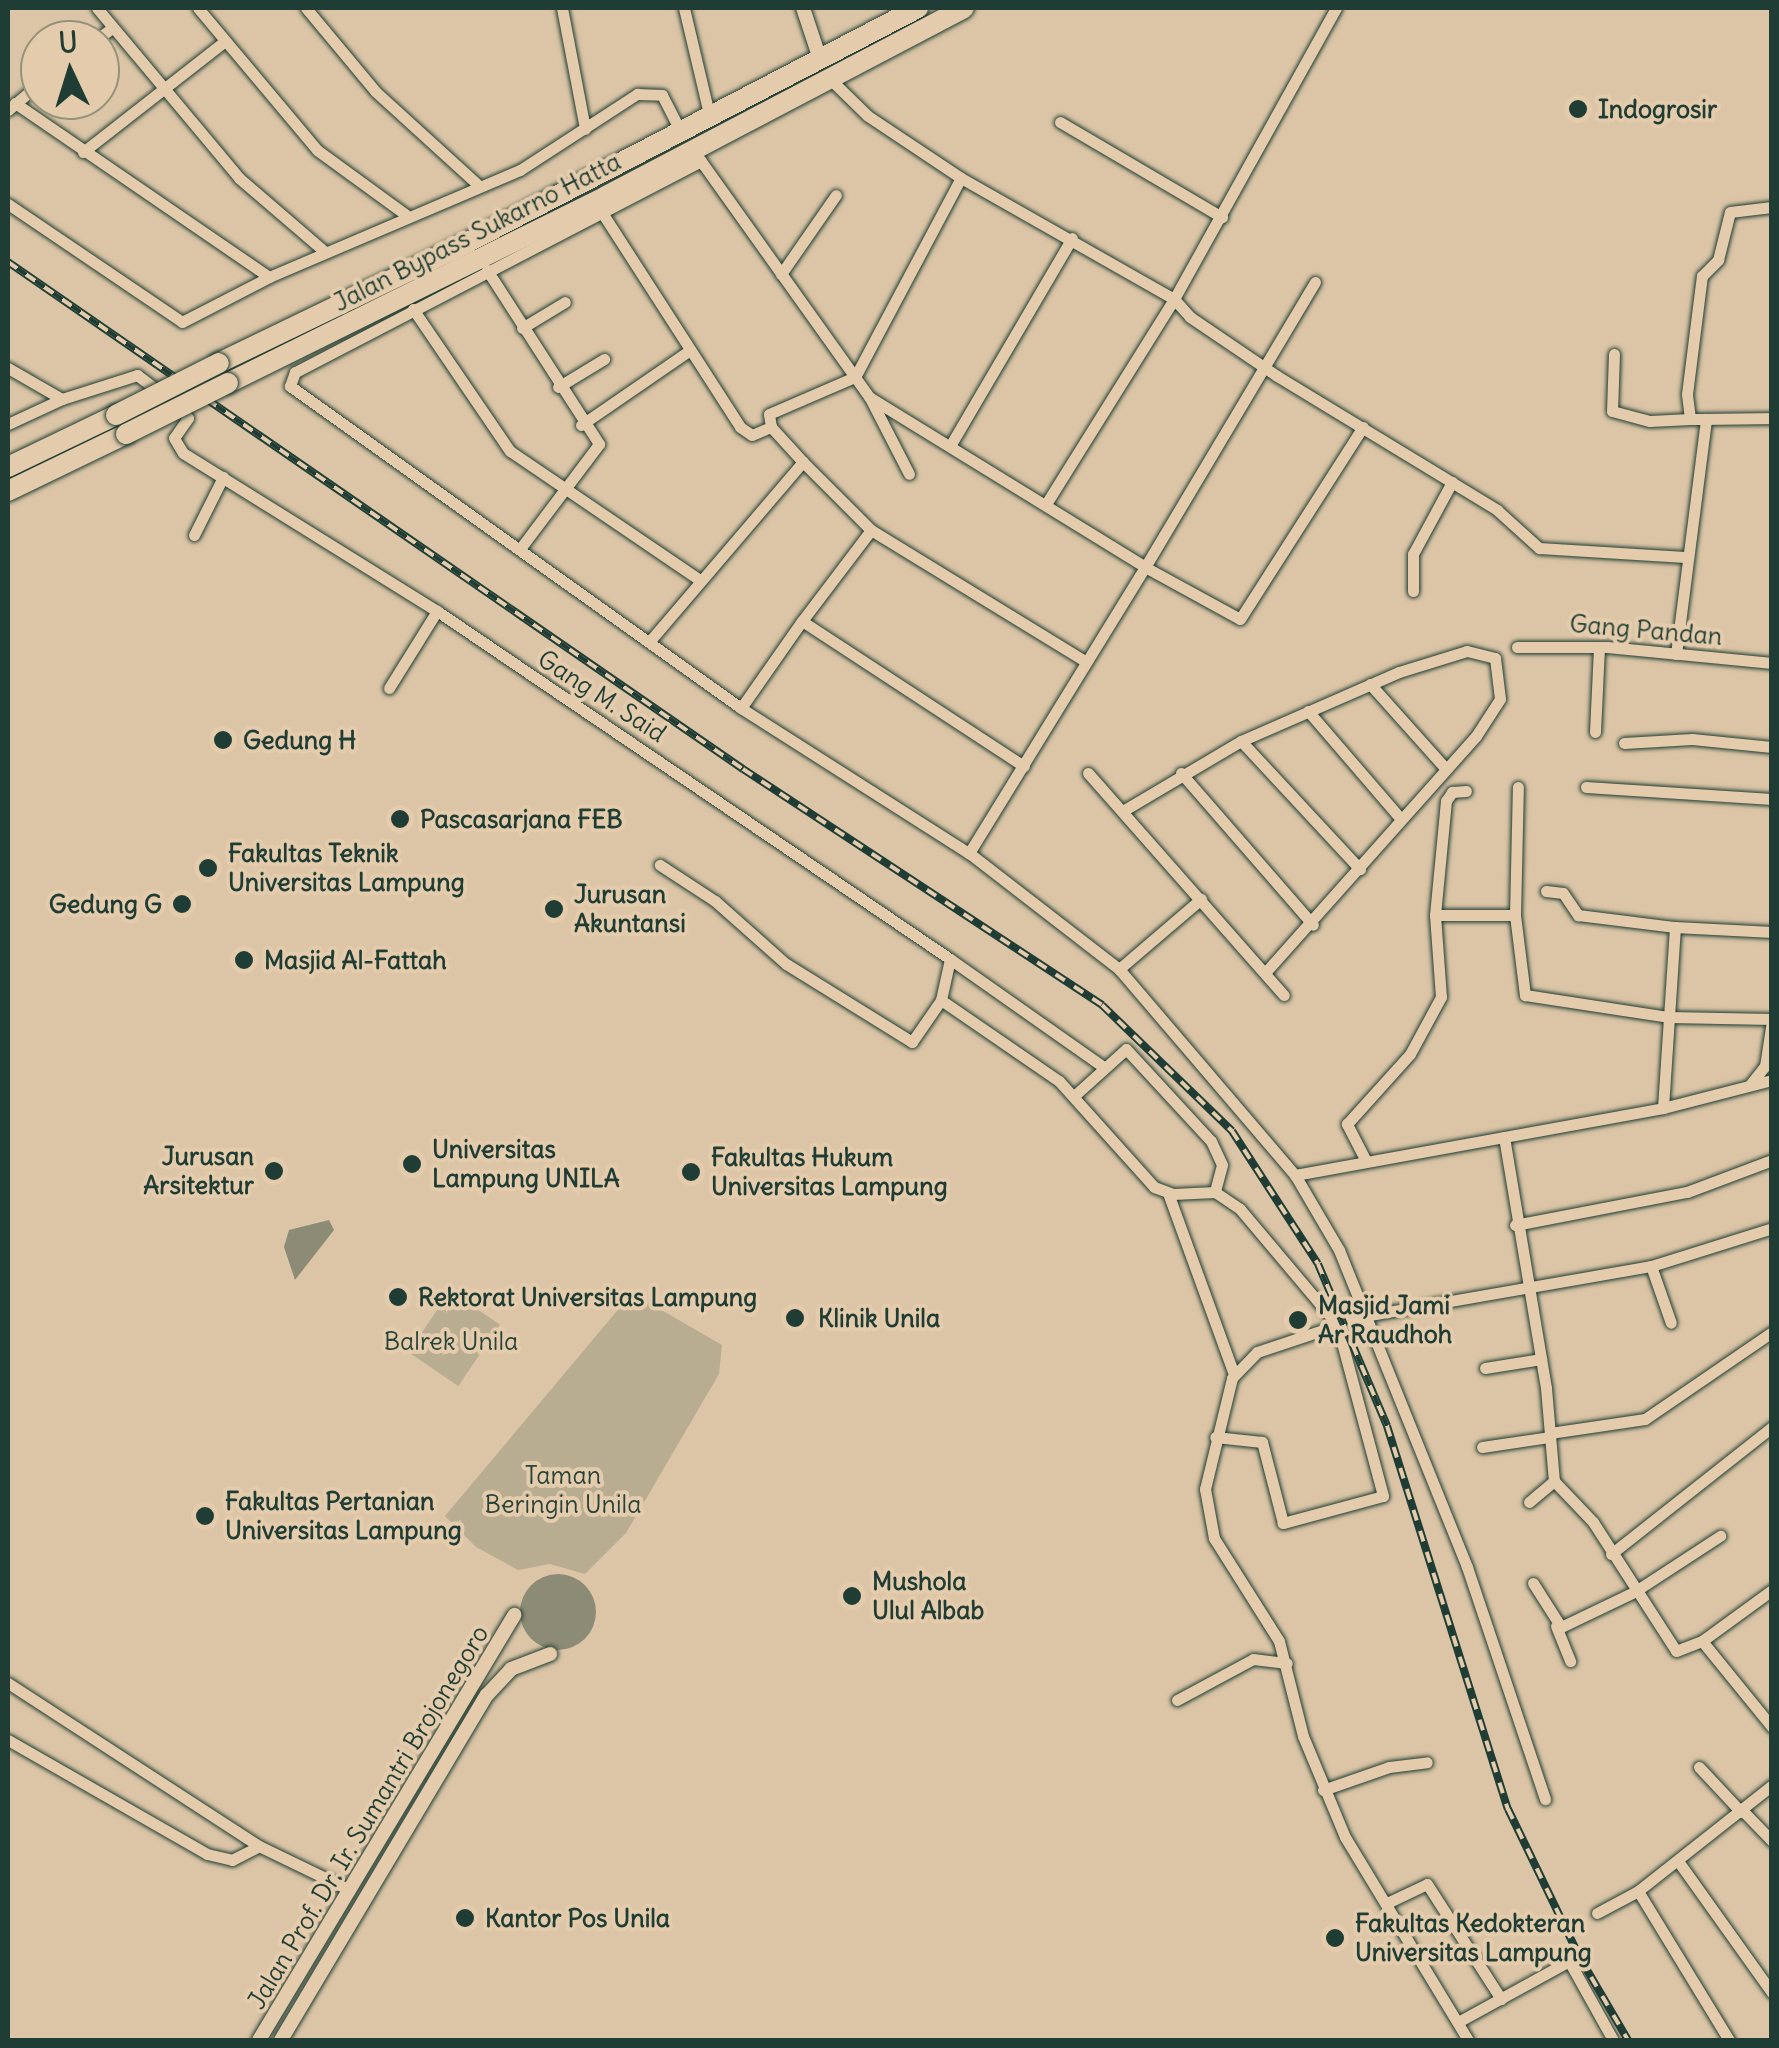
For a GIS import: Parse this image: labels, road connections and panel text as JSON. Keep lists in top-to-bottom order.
{
  "streets": {
    "highway": ["Jalan Bypass Sukarno Hatta"],
    "street": ["Gang Pandan", "Gang M. Said", "Jalan Prof. Dr. Ir. Sumantri Brojonegoro"]
  },
  "parks": ["Balrek Unila", "Taman Beringin Unila"],
  "places": [
    "Indogrosir",
    "Gedung H",
    "Pascasarjana FEB",
    "Fakultas Teknik Universitas Lampung",
    "Gedung G",
    "Jurusan Akuntansi",
    "Masjid Al-Fattah",
    "Universitas Lampung UNILA",
    "Jurusan Arsitektur",
    "Fakultas Hukum Universitas Lampung",
    "Rektorat Universitas Lampung",
    "Klinik Unila",
    "Masjid Jami Ar Raudhoh",
    "Fakultas Pertanian Universitas Lampung",
    "Mushola Ulul Albab",
    "Kantor Pos Unila",
    "Fakultas Kedokteran Universitas Lampung"
  ],
  "north": "top"
}
